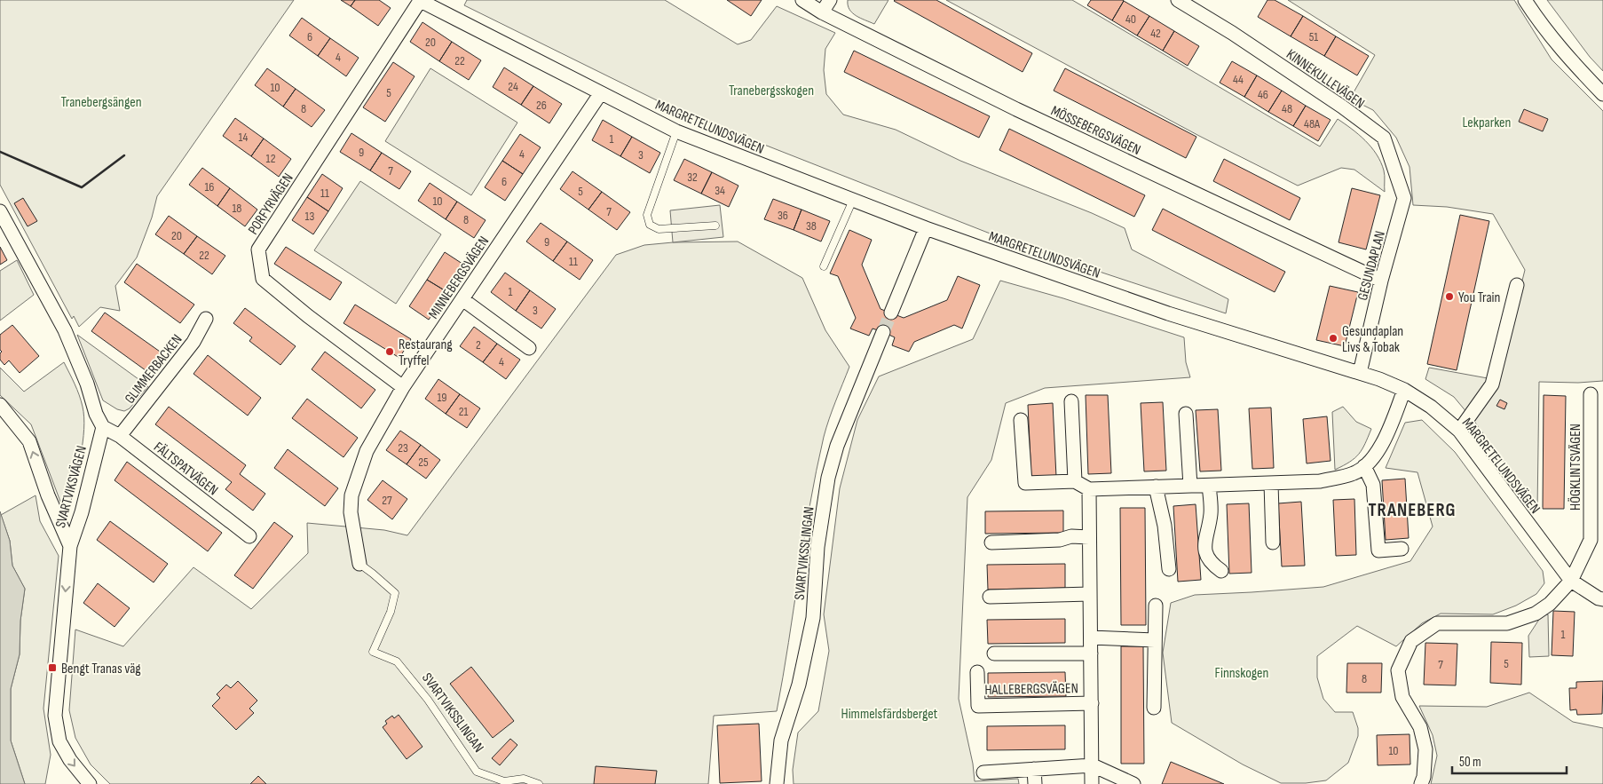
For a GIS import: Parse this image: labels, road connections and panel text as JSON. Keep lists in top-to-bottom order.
{
  "streets": {
    "street": [
      "KINNEKULLEVÄGEN",
      "MARGRETELUNDSVÄGEN",
      "MÖSSEBERGSVÄGEN",
      "PORFYRVÄGEN",
      "GESUNDAPLAN",
      "MINNEBERGSVÄGEN",
      "GLIMMERBACKEN",
      "HÖGKLINTSVÄGEN",
      "FÄLTSPATVÄGEN",
      "SVARTVIKSVÄGEN",
      "SVARTVIKSSLINGAN",
      "HALLEBERGSVÄGEN"
    ]
  },
  "crossings": [
    ["KINNEKULLEVÄGEN", "GESUNDAPLAN"],
    ["MARGRETELUNDSVÄGEN", "PORFYRVÄGEN"],
    ["MARGRETELUNDSVÄGEN", "GESUNDAPLAN"],
    ["MARGRETELUNDSVÄGEN", "MINNEBERGSVÄGEN"],
    ["MARGRETELUNDSVÄGEN", "HÖGKLINTSVÄGEN"],
    ["MÖSSEBERGSVÄGEN", "GESUNDAPLAN"],
    ["PORFYRVÄGEN", "MINNEBERGSVÄGEN"],
    ["MINNEBERGSVÄGEN", "SVARTVIKSSLINGAN"],
    ["GLIMMERBACKEN", "FÄLTSPATVÄGEN"],
    ["FÄLTSPATVÄGEN", "SVARTVIKSVÄGEN"]
  ],
  "one_way": ["SVARTVIKSVÄGEN"],
  "districts": ["TRANEBERG"],
  "parks": [
    "Tranebergsskogen",
    "Tranebergsängen",
    "Lekparken",
    "Finnskogen",
    "Himmelsfärdsberget"
  ],
  "places": {
    "other": ["You Train", "Gesundaplan Livs & Tobak", "Restaurang Tryffel"],
    "transit": ["Bengt Tranas väg"]
  },
  "house_numbers": [
    "40",
    "42",
    "6",
    "51",
    "20",
    "4",
    "22",
    "44",
    "24",
    "10",
    "5",
    "46",
    "26",
    "8",
    "48",
    "48A",
    "14",
    "1",
    "9",
    "4",
    "3",
    "12",
    "7",
    "32",
    "6",
    "16",
    "34",
    "5",
    "11",
    "10",
    "18",
    "7",
    "36",
    "13",
    "8",
    "38",
    "20",
    "9",
    "22",
    "11",
    "1",
    "3",
    "2",
    "4",
    "19",
    "21",
    "23",
    "25",
    "27",
    "1",
    "5",
    "7",
    "8",
    "10"
  ],
  "scale_bar": "50 m"
}
